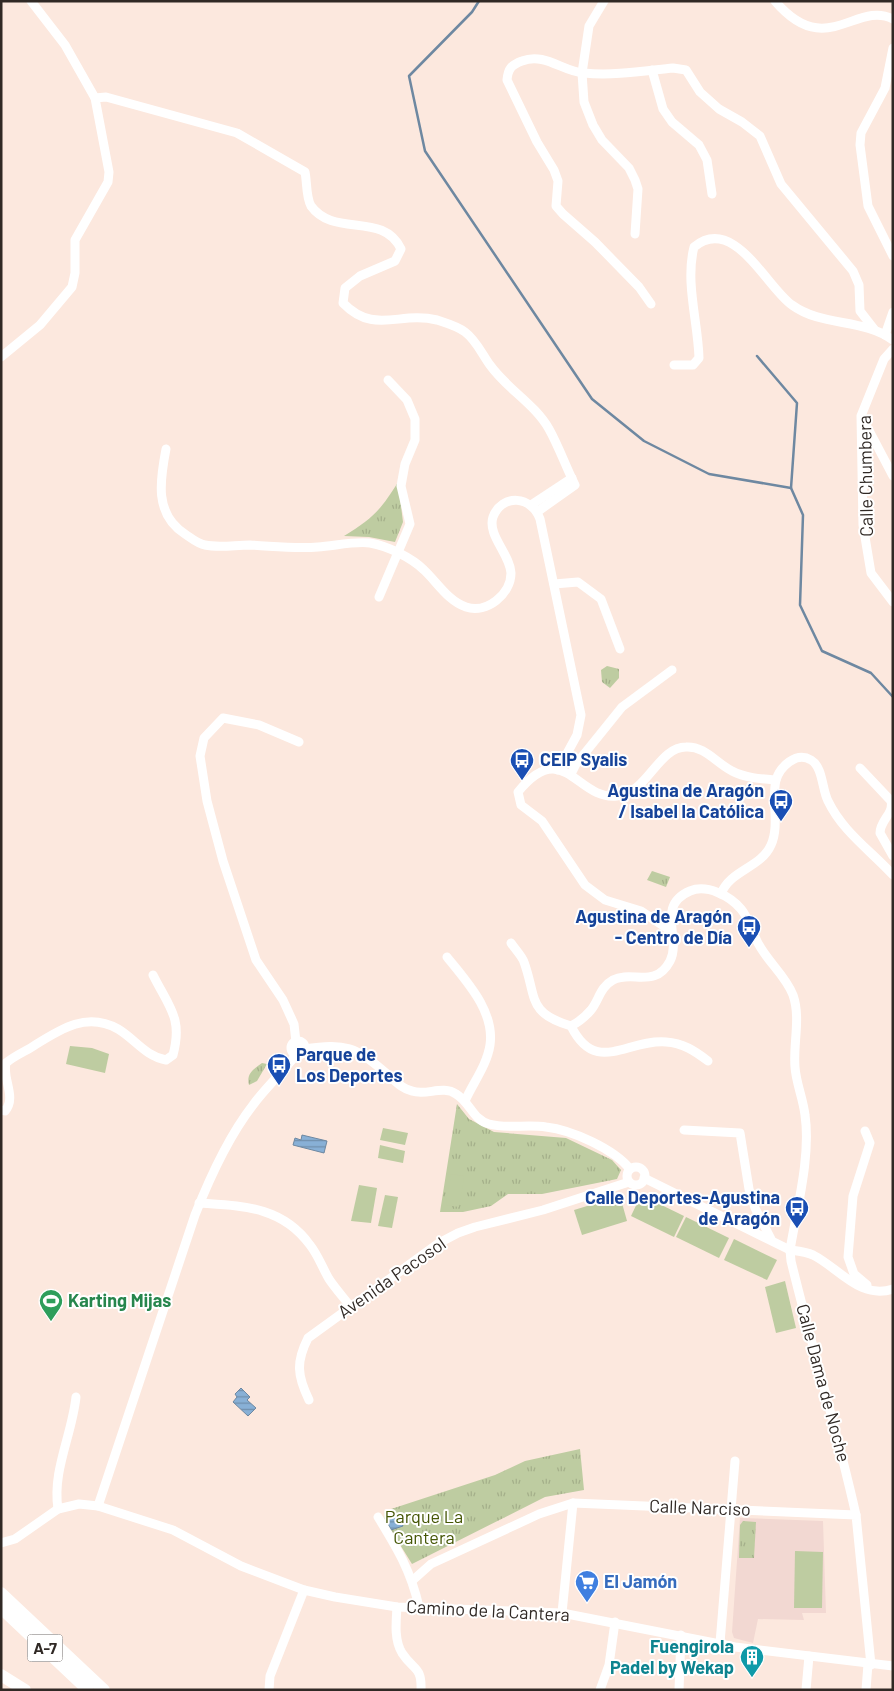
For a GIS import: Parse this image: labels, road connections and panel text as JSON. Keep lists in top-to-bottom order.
{
  "streets": {
    "highway": ["A-7"],
    "street": [
      "Calle Chumbera",
      "Avenida Pacosol",
      "Calle Dama de Noche",
      "Calle Narciso",
      "Camino de la Cantera"
    ]
  },
  "crossings": [
    ["Calle Dama de Noche", "Calle Narciso"]
  ],
  "parks": ["Parque La Cantera"],
  "places": {
    "bus stop": [
      "CEIP Syalis",
      "Agustina de Aragón / Isabel la Católica",
      "Agustina de Aragón - Centro de Día",
      "Parque de Los Deportes",
      "Calle Deportes-Agustina de Aragón"
    ],
    "sports": ["Karting Mijas"],
    "supermarket": ["El Jamón"],
    "building": ["Fuengirola Padel by Wekap"]
  }
}
